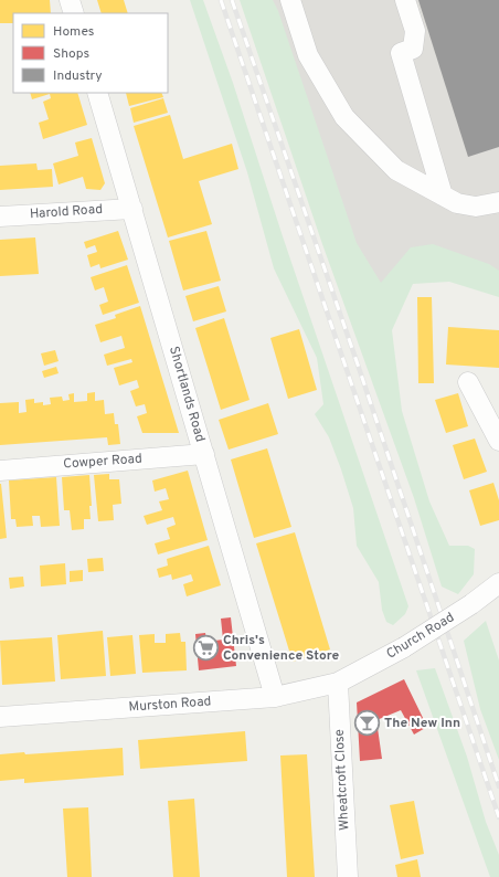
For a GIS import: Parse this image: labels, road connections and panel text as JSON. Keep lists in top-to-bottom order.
{
  "streets": {
    "street": [
      "Harold Road",
      "Shortlands Road",
      "Cowper Road",
      "Church Road",
      "Murston Road",
      "Wheatcroft Close"
    ]
  },
  "crossings": [
    ["Harold Road", "Shortlands Road"],
    ["Shortlands Road", "Cowper Road"],
    ["Shortlands Road", "Murston Road"],
    ["Church Road", "Murston Road"],
    ["Church Road", "Wheatcroft Close"],
    ["Murston Road", "Wheatcroft Close"]
  ],
  "places": {
    "supermarket": ["Chris's Convenience Store"],
    "bar": ["The New Inn"]
  },
  "legend": ["Homes", "Shops", "Industry"]
}
